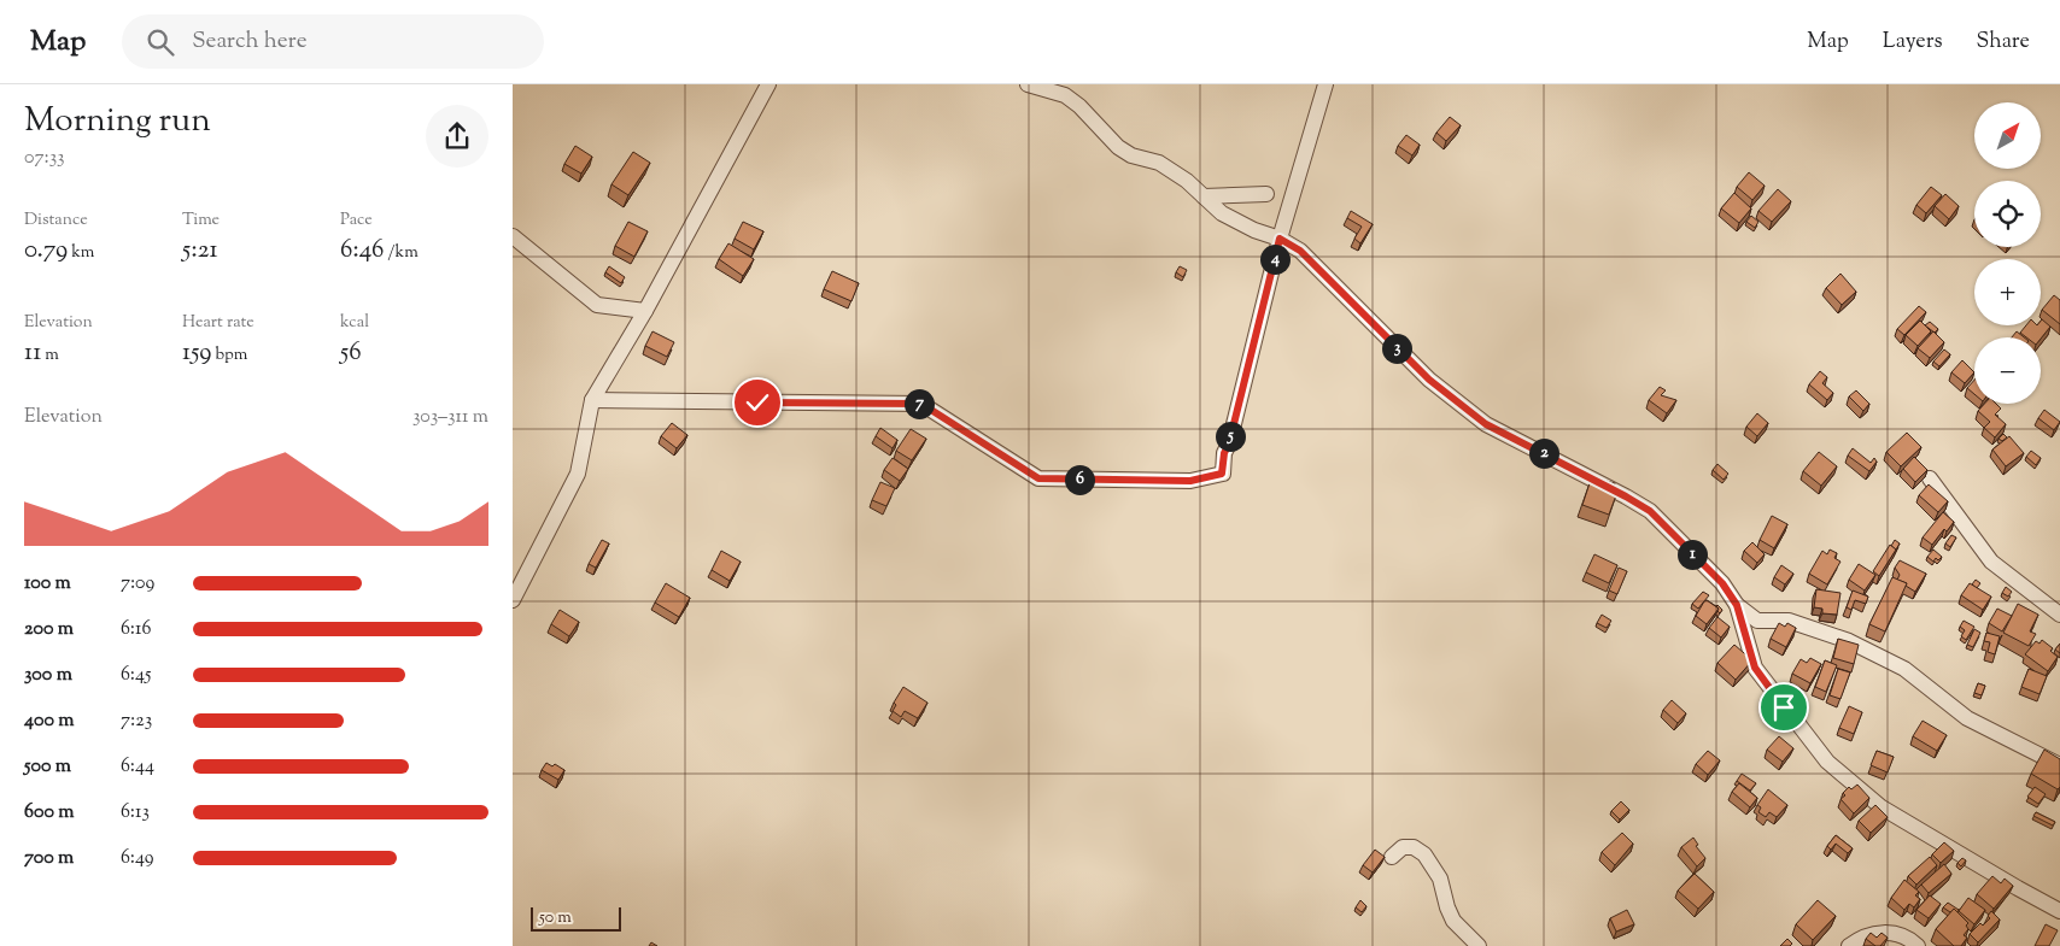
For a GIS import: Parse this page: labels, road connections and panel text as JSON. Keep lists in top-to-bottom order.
{
  "scale_bar": "50 m",
  "north": "top right",
  "page": {
    "header": "Map",
    "search": "Search here",
    "nav": ["Map", "Layers", "Share"],
    "heading": ["Morning run", "07:33"],
    "map_buttons": ["+", "−"],
    "stats": [
      ["Distance", "0.79 km"],
      ["Time", "5:21"],
      ["Pace", "6:46 /km"],
      ["Elevation", "11 m"],
      ["Heart rate", "159 bpm"],
      ["kcal", "56"]
    ],
    "pins": [
      "4",
      "3",
      "7",
      "5",
      "2",
      "6",
      "1"
    ],
    "chart": ["Elevation", "303–311 m"],
    "list": [
      {
        "name": "100 m",
        "note": "7:09"
      },
      {
        "name": "200 m",
        "note": "6:16"
      },
      {
        "name": "300 m",
        "note": "6:45"
      },
      {
        "name": "400 m",
        "note": "7:23"
      },
      {
        "name": "500 m",
        "note": "6:44"
      },
      {
        "name": "600 m",
        "note": "6:13"
      },
      {
        "name": "700 m",
        "note": "6:49"
      }
    ],
    "scale": "50 m"
  }
}
